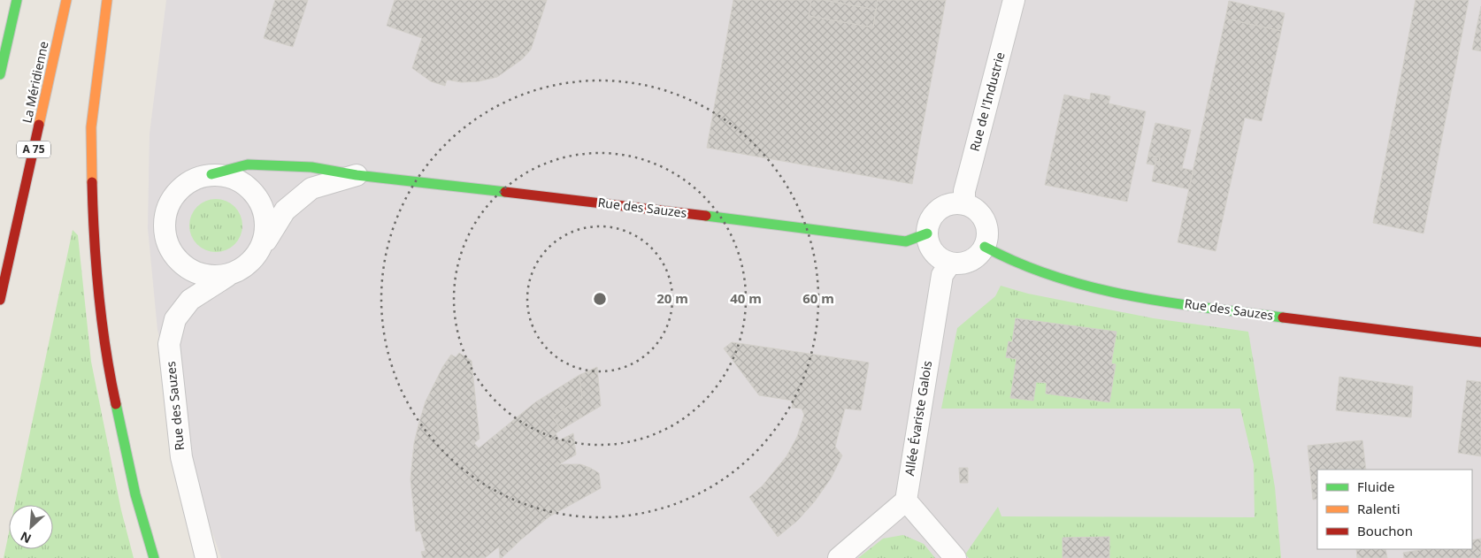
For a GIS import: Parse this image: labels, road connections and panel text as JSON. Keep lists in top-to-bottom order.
{
  "streets": {
    "main road": ["La Méridienne", "A 75", "Rue des Sauzes"],
    "street": ["Rue de l'Industrie", "Allée Évariste Galois"]
  },
  "crossings": [
    ["Rue de l'Industrie", "Rue des Sauzes"],
    ["Rue de l'Industrie", "Allée Évariste Galois"],
    ["Rue des Sauzes", "Allée Évariste Galois"]
  ],
  "legend": ["Fluide", "Ralenti", "Bouchon"],
  "north": "bottom left",
  "rings": ["20 m", "40 m", "60 m"]
}
